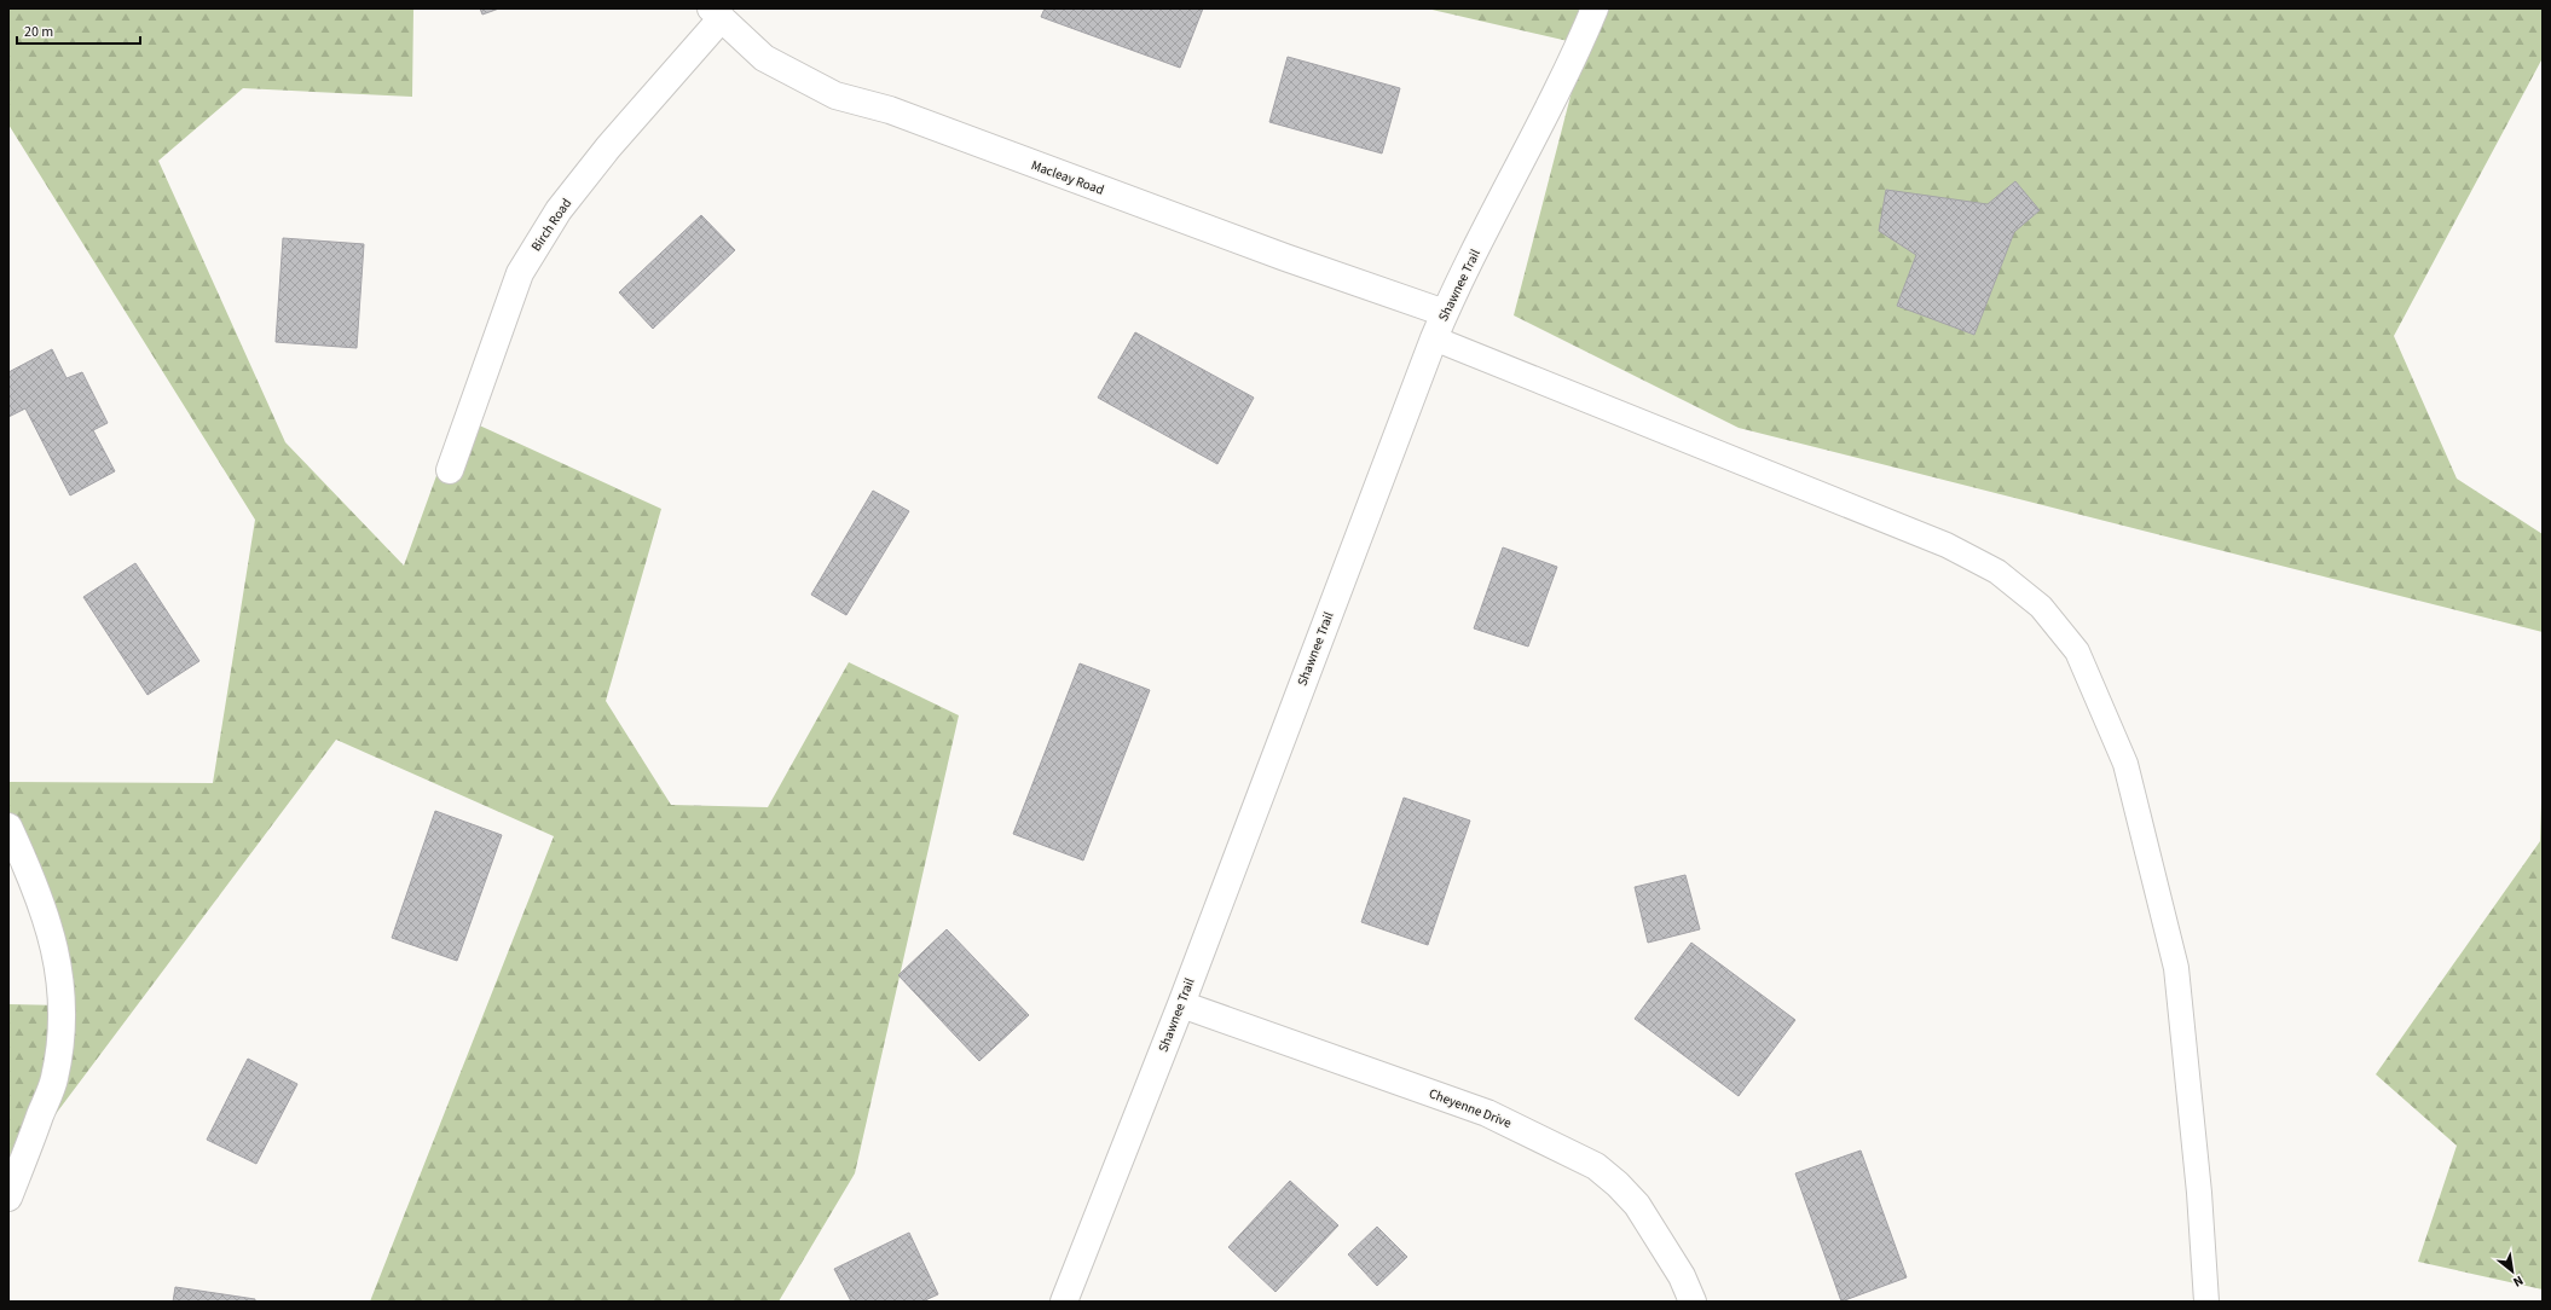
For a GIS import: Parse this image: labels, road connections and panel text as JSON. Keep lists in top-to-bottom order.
{
  "streets": {
    "street": [
      "Macleay Road",
      "Birch Road",
      "Shawnee Trail",
      "Cheyenne Drive"
    ]
  },
  "crossings": [
    ["Macleay Road", "Birch Road"],
    ["Macleay Road", "Shawnee Trail"],
    ["Shawnee Trail", "Cheyenne Drive"]
  ],
  "scale_bar": "20 m",
  "north": "bottom right"
}
